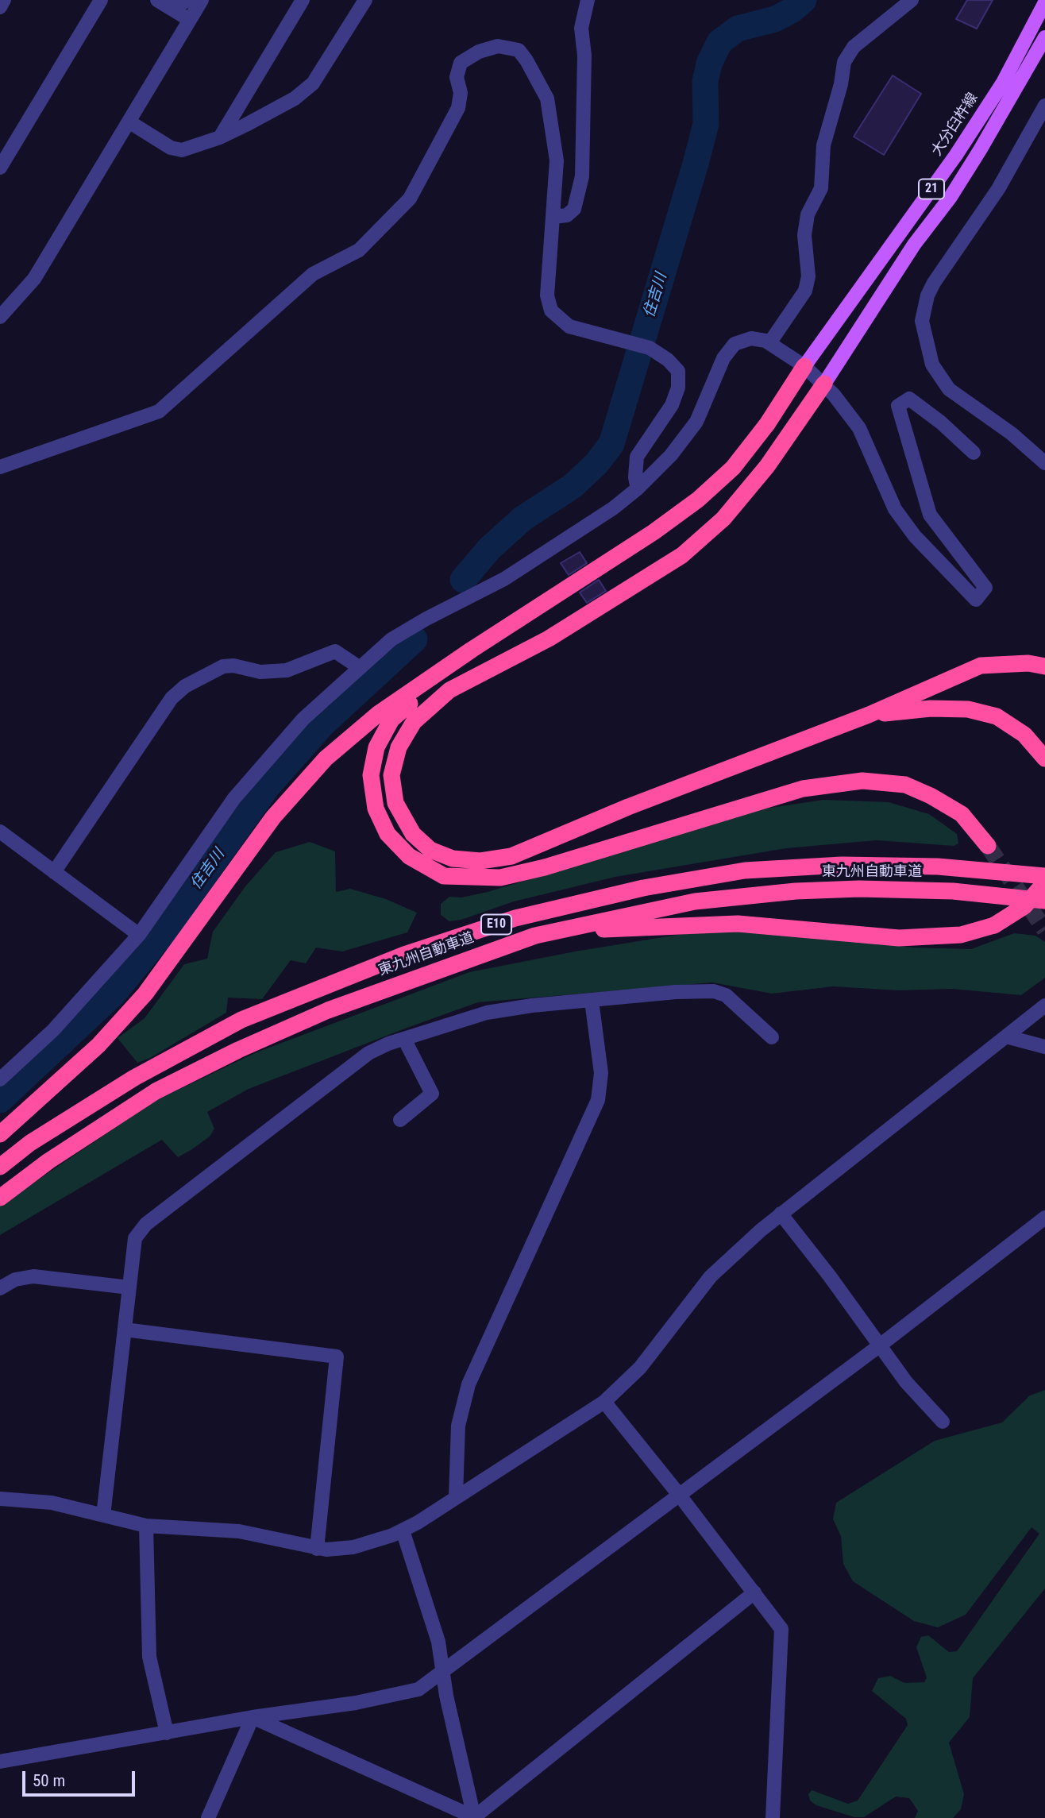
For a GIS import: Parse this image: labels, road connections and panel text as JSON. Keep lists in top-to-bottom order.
{
  "streets": {
    "highway": ["東九州自動車道", "E10"],
    "main road": ["大分臼杵線", "21"]
  },
  "water": ["住吉川"],
  "scale_bar": "50 m"
}
